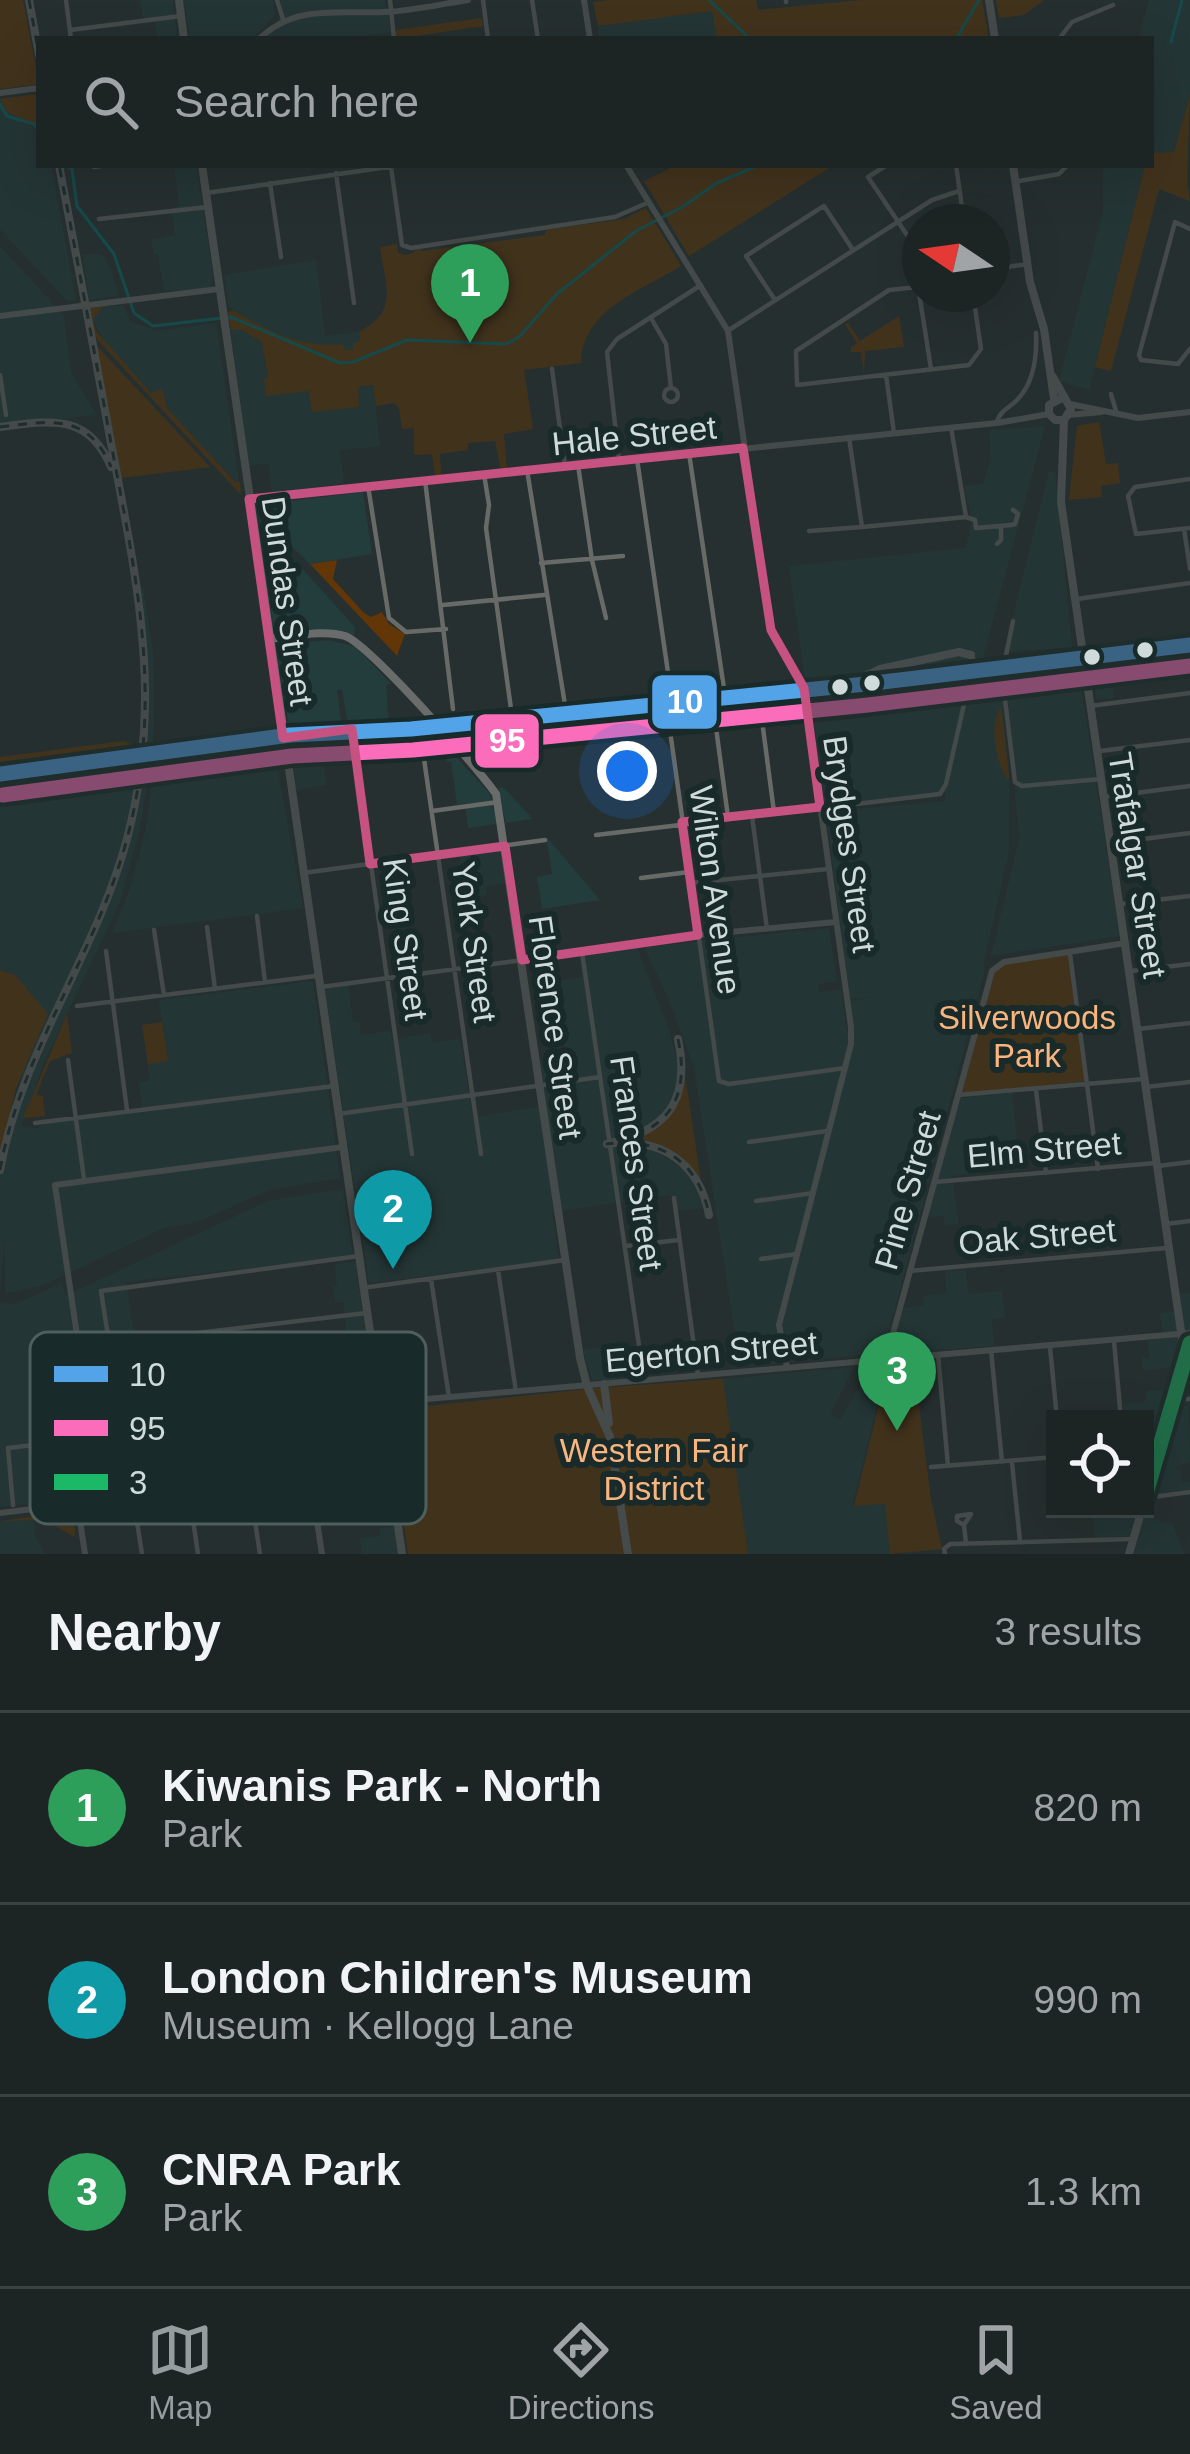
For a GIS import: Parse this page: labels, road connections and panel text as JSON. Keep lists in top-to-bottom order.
{
  "streets": {
    "main road": ["Dundas Street", "Trafalgar Street", "Florence Street"],
    "street": [
      "Hale Street",
      "Brydges Street",
      "Wilton Avenue",
      "King Street",
      "York Street",
      "Elm Street",
      "Frances Street",
      "Pine Street",
      "Oak Street",
      "Egerton Street"
    ]
  },
  "crossings": [
    ["Hale Street", "Dundas Street"],
    ["Hale Street", "Brydges Street"],
    ["Hale Street", "Trafalgar Street"],
    ["Hale Street", "Wilton Avenue"],
    ["Dundas Street", "Florence Street"],
    ["Brydges Street", "Wilton Avenue"],
    ["Trafalgar Street", "Elm Street"],
    ["Trafalgar Street", "Oak Street"],
    ["Trafalgar Street", "Egerton Street"],
    ["Florence Street", "Egerton Street"],
    ["Elm Street", "Pine Street"],
    ["Frances Street", "Egerton Street"],
    ["Pine Street", "Oak Street"],
    ["Pine Street", "Egerton Street"]
  ],
  "parks": ["Silverwoods Park", "Western Fair District"],
  "lines": ["transit line 10", "transit line 95", "transit line 3"],
  "legend": ["10", "95", "3"],
  "north": "left",
  "page": {
    "search": "Search here",
    "pins": ["1", "2", "3"],
    "heading": ["Nearby", "3 results"],
    "list": [
      {
        "mark": "1",
        "name": "Kiwanis Park - North",
        "note": "Park",
        "value": "820 m"
      },
      {
        "mark": "2",
        "name": "London Children's Museum",
        "note": "Museum · Kellogg Lane",
        "value": "990 m"
      },
      {
        "mark": "3",
        "name": "CNRA Park",
        "note": "Park",
        "value": "1.3 km"
      }
    ],
    "nav": ["Map", "Directions", "Saved"]
  }
}
